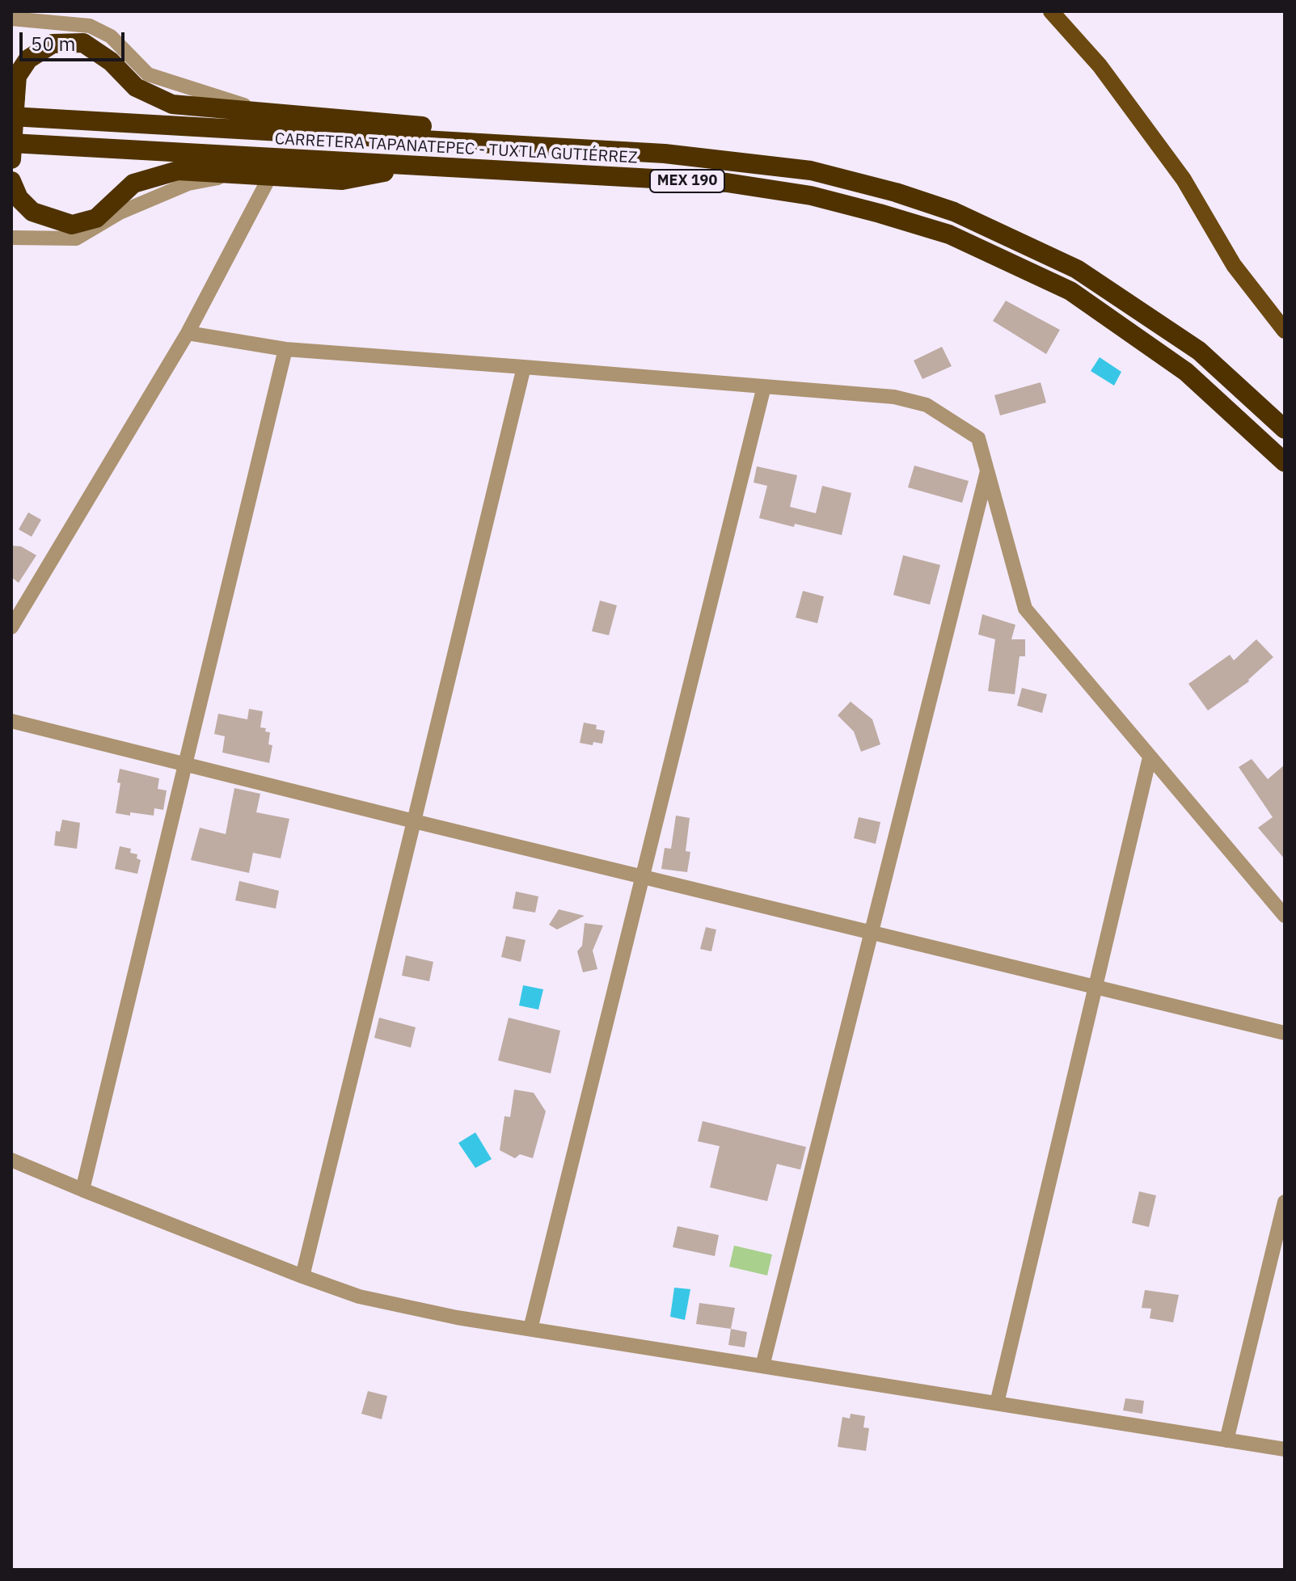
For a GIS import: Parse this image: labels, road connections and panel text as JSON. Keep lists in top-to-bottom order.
{
  "streets": {
    "highway": ["CARRETERA TAPANATEPEC - TUXTLA GUTIÉRREZ", "MEX 190"]
  },
  "scale_bar": "50 m"
}
